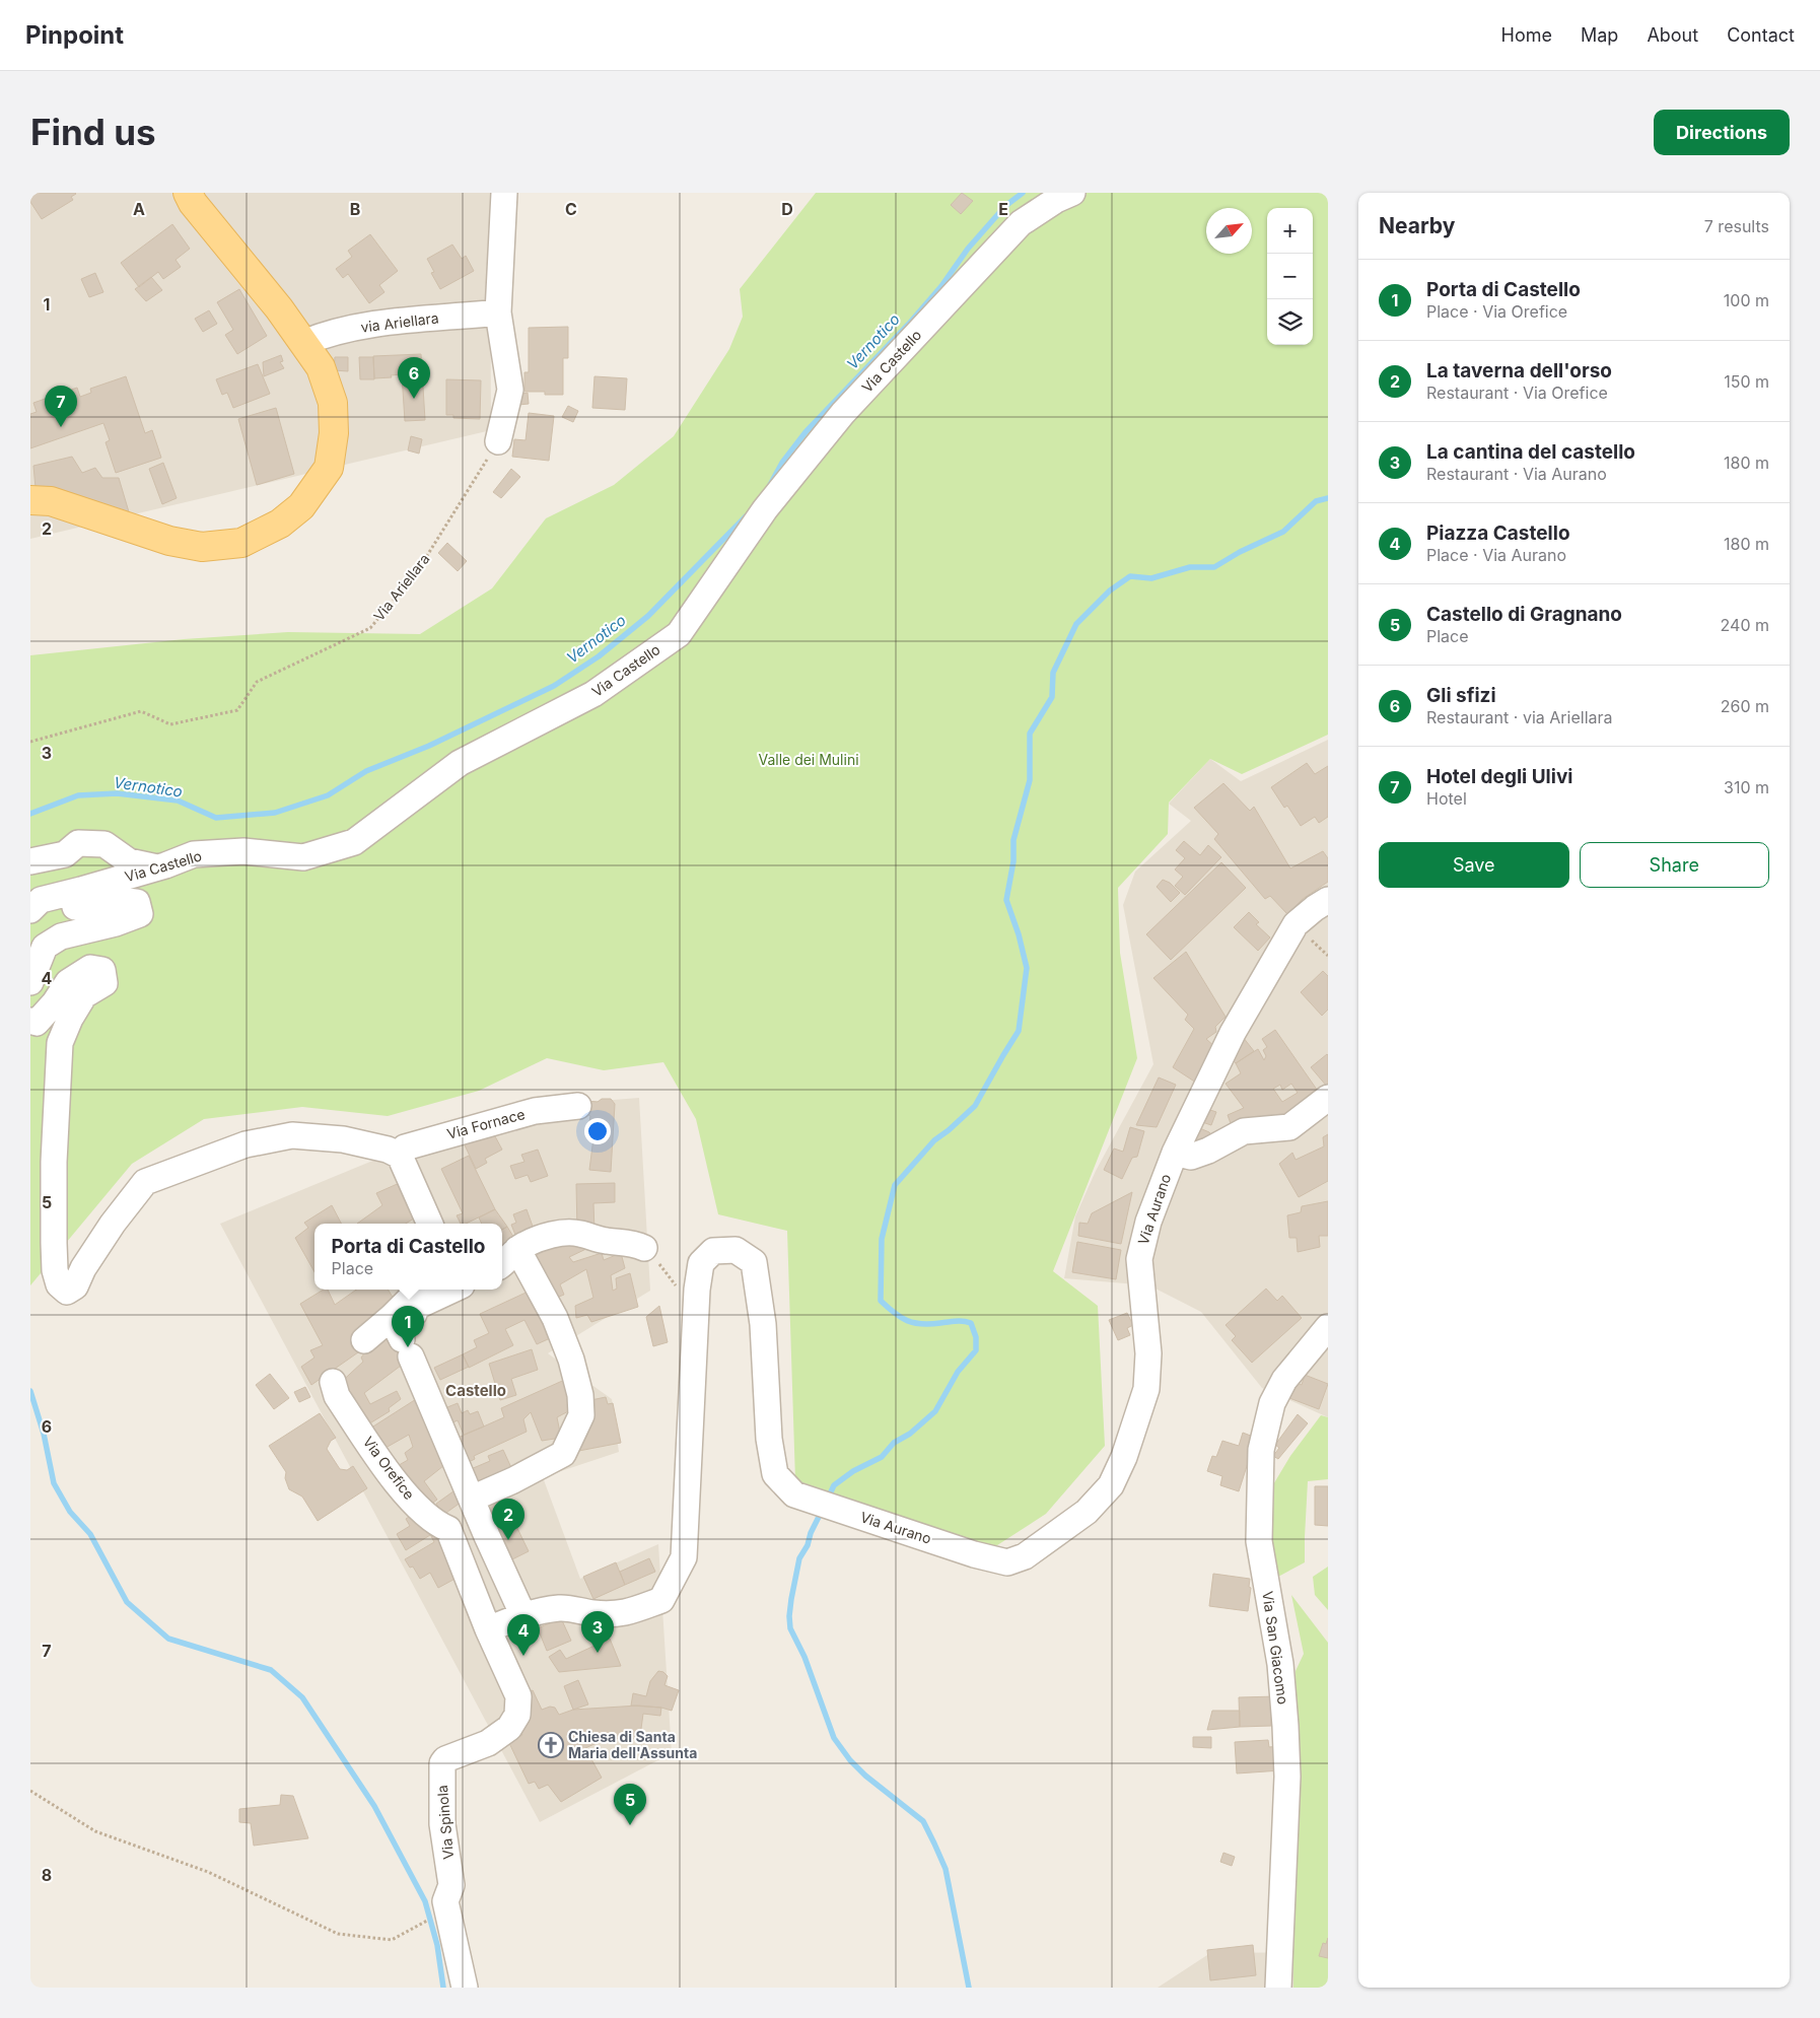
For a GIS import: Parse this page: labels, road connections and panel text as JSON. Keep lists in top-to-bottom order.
{
  "streets": {
    "street": [
      "via Ariellara",
      "Via Castello",
      "Via Fornace",
      "Via Aurano",
      "Via Orefice",
      "Via San Giacomo",
      "Via Spinola"
    ],
    "path": ["Via Ariellara"]
  },
  "crossings": [
    ["Via Aurano", "Via Orefice"],
    ["Via Orefice", "Via Spinola"]
  ],
  "districts": ["Castello"],
  "water": ["Vernotico"],
  "parks": ["Valle dei Mulini"],
  "places": {
    "church": ["Chiesa di Santa Maria dell'Assunta"]
  },
  "north": "top right",
  "page": {
    "header": "Pinpoint",
    "nav": [
      "Home",
      "Map",
      "About",
      "Contact"
    ],
    "buttons": [
      "Directions",
      ["Save", "Share"]
    ],
    "title": "Find us",
    "heading": ["Nearby", "7 results"],
    "map_buttons": ["+", "−"],
    "list": [
      {
        "mark": "1",
        "name": "Porta di Castello",
        "note": "Place · Via Orefice",
        "value": "100 m"
      },
      {
        "mark": "2",
        "name": "La taverna dell'orso",
        "note": "Restaurant · Via Orefice",
        "value": "150 m"
      },
      {
        "mark": "3",
        "name": "La cantina del castello",
        "note": "Restaurant · Via Aurano",
        "value": "180 m"
      },
      {
        "mark": "4",
        "name": "Piazza Castello",
        "note": "Place · Via Aurano",
        "value": "180 m"
      },
      {
        "mark": "5",
        "name": "Castello di Gragnano",
        "note": "Place",
        "value": "240 m"
      },
      {
        "mark": "6",
        "name": "Gli sfizi",
        "note": "Restaurant · via Ariellara",
        "value": "260 m"
      },
      {
        "mark": "7",
        "name": "Hotel degli Ulivi",
        "note": "Hotel",
        "value": "310 m"
      }
    ],
    "pins": [
      "6",
      "7",
      "1",
      "2",
      "3",
      "4",
      "5"
    ],
    "popup": ["Porta di Castello", "Place"]
  },
  "grid": {
    "columns": [
      "A",
      "B",
      "C",
      "D",
      "E"
    ],
    "rows": [
      "1",
      "2",
      "3",
      "4",
      "5",
      "6",
      "7",
      "8"
    ]
  }
}
